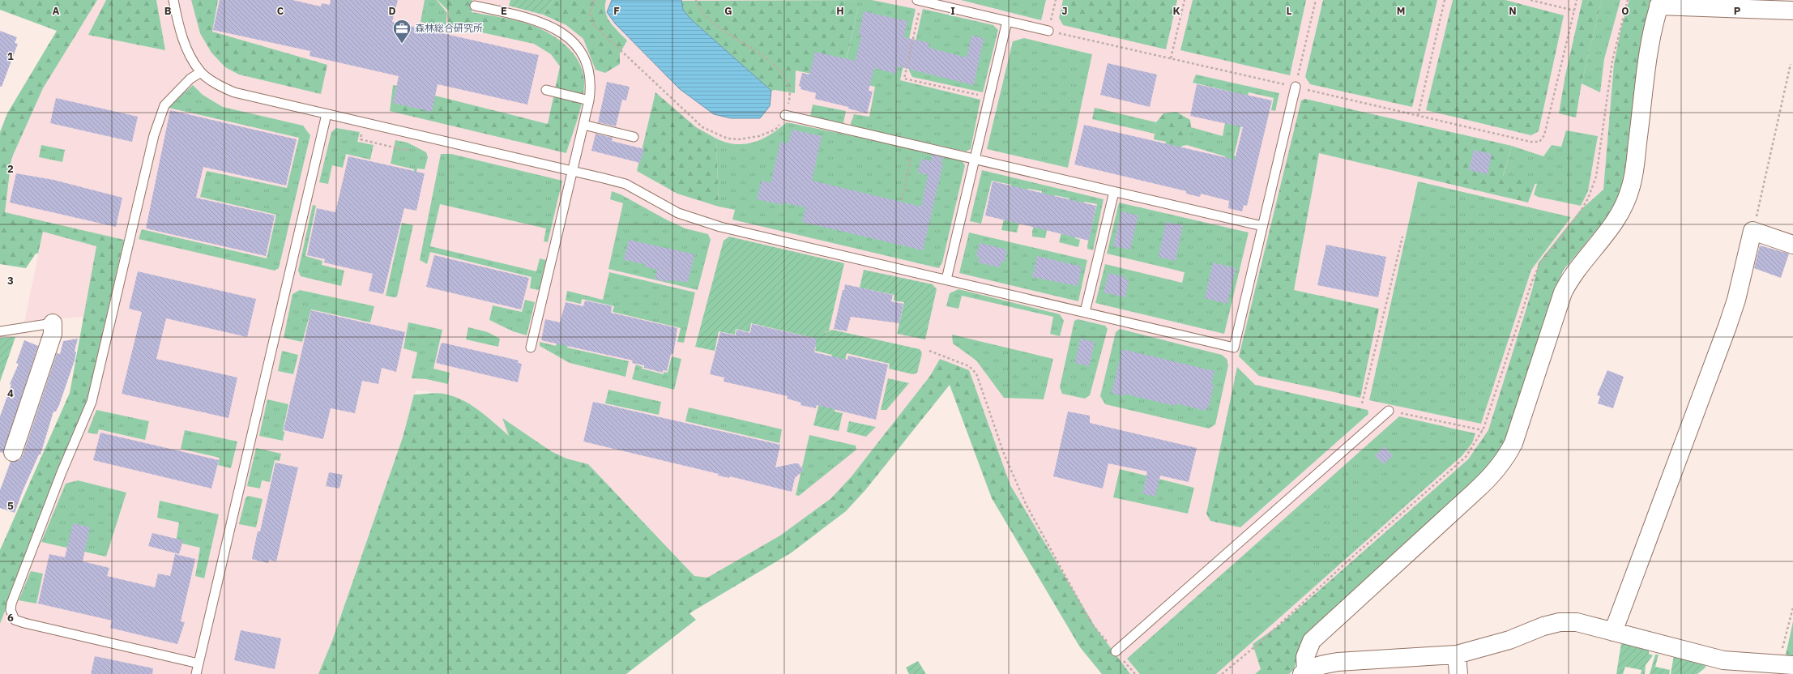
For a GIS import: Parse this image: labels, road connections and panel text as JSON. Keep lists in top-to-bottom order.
{
  "places": {
    "office": ["森林総合研究所"]
  },
  "grid": {
    "columns": [
      "A",
      "B",
      "C",
      "D",
      "E",
      "F",
      "G",
      "H",
      "I",
      "J",
      "K",
      "L",
      "M",
      "N",
      "O",
      "P"
    ],
    "rows": [
      "1",
      "2",
      "3",
      "4",
      "5",
      "6"
    ]
  }
}
